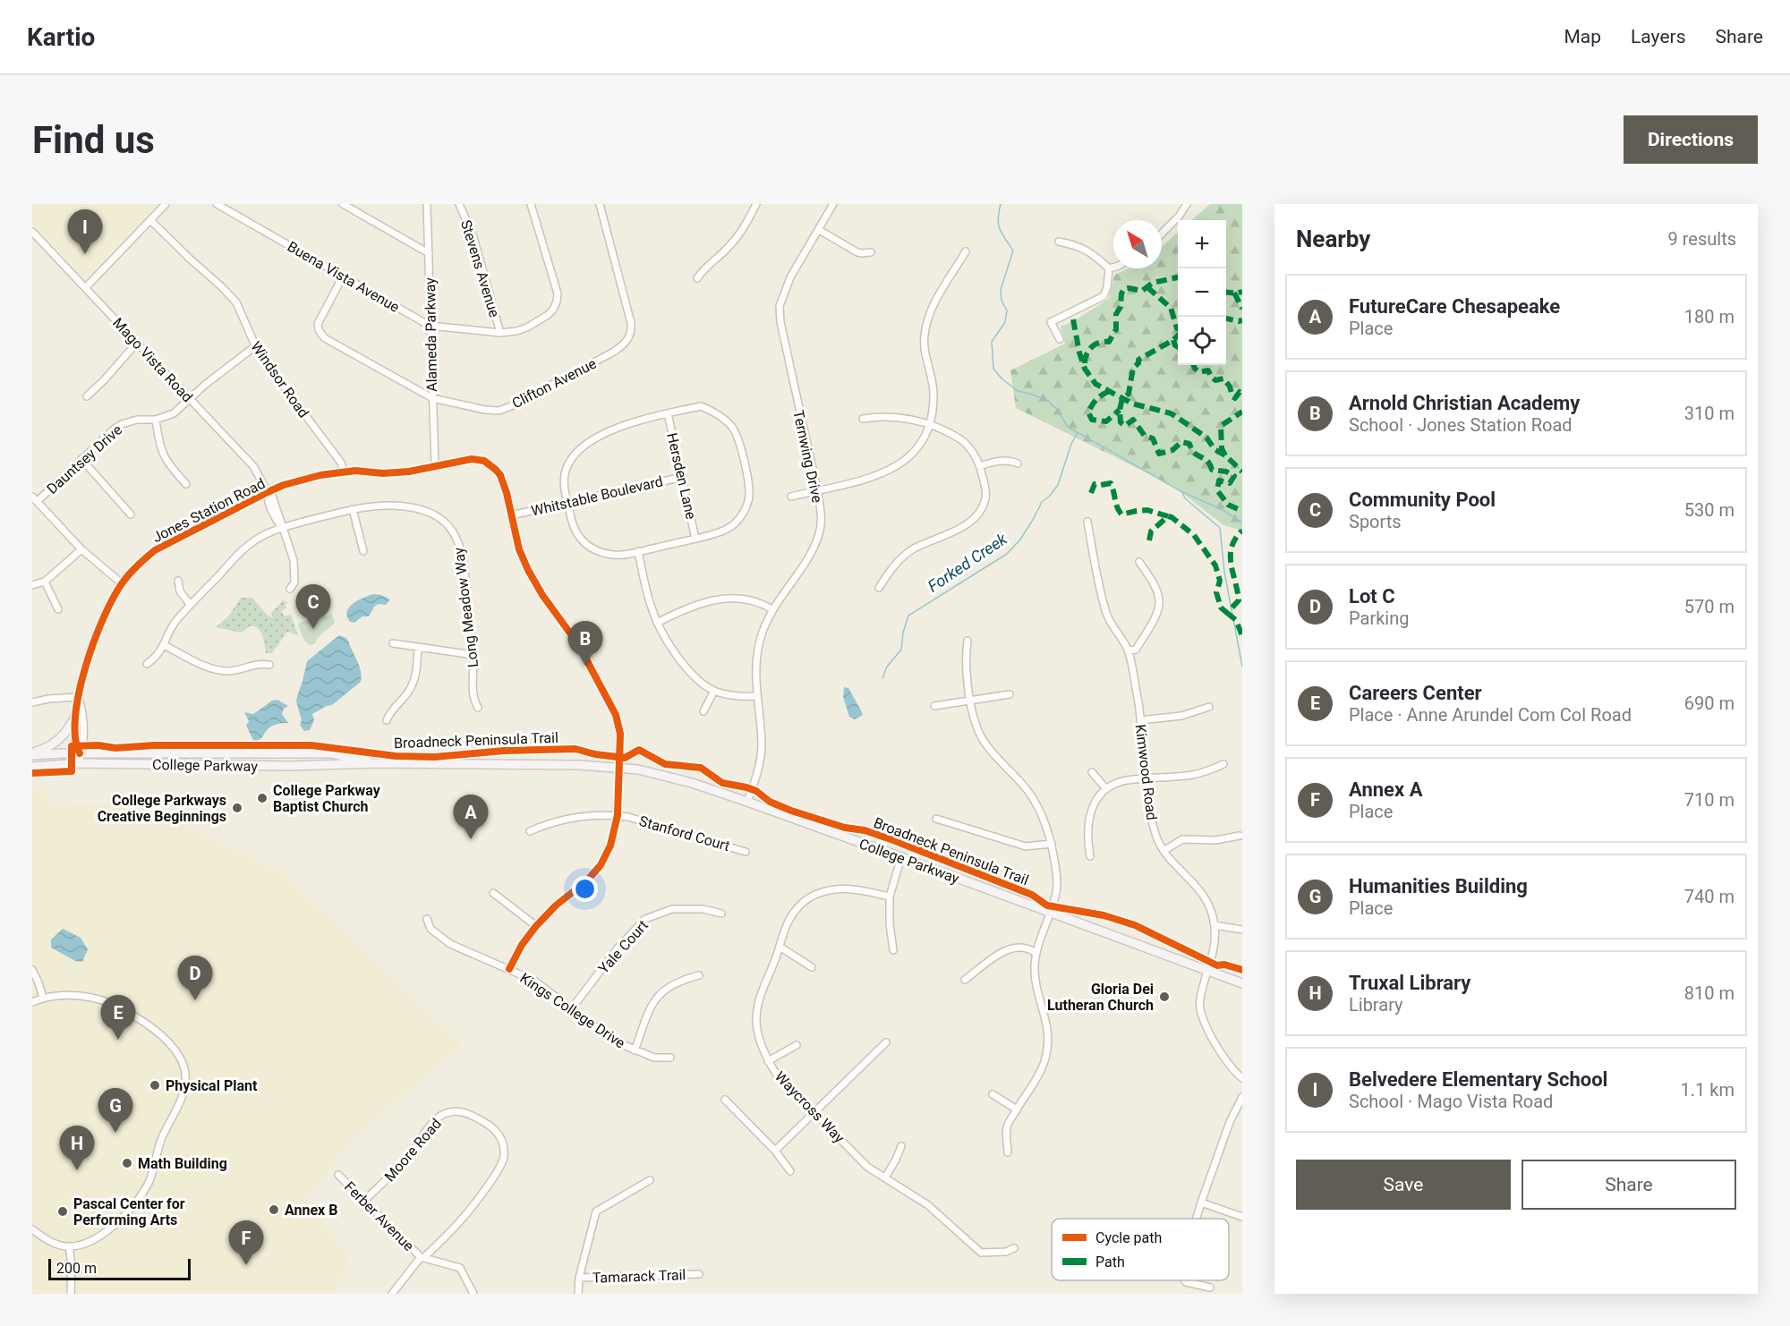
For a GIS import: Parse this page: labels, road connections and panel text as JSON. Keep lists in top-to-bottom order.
{
  "streets": {
    "main road": ["College Parkway"],
    "street": [
      "Stevens Avenue",
      "Buena Vista Avenue",
      "Alameda Parkway",
      "Mago Vista Road",
      "Windsor Road",
      "Clifton Avenue",
      "Ternwing Drive",
      "Dauntsey Drive",
      "Hersden Lane",
      "Whitstable Boulevard",
      "Jones Station Road",
      "Long Meadow Way",
      "Kimwood Road",
      "Stanford Court",
      "Yale Court",
      "Kings College Drive",
      "Waycross Way",
      "Moore Road",
      "Ferber Avenue",
      "Tamarack Trail"
    ],
    "cycle path": ["Broadneck Peninsula Trail"]
  },
  "crossings": [
    ["Stevens Avenue", "Buena Vista Avenue"],
    ["Buena Vista Avenue", "Alameda Parkway"],
    ["Buena Vista Avenue", "Clifton Avenue"],
    ["Alameda Parkway", "Clifton Avenue"],
    ["Alameda Parkway", "Jones Station Road"],
    ["Mago Vista Road", "Dauntsey Drive"],
    ["Mago Vista Road", "Jones Station Road"],
    ["Mago Vista Road", "Long Meadow Way"],
    ["Windsor Road", "Dauntsey Drive"],
    ["Windsor Road", "Jones Station Road"],
    ["Ternwing Drive", "College Parkway"],
    ["Hersden Lane", "Whitstable Boulevard"],
    ["Whitstable Boulevard", "Jones Station Road"],
    ["Jones Station Road", "College Parkway"],
    ["Jones Station Road", "Stanford Court"],
    ["Jones Station Road", "Kings College Drive"],
    ["College Parkway", "Kimwood Road"],
    ["Yale Court", "Kings College Drive"],
    ["Moore Road", "Ferber Avenue"]
  ],
  "water": ["Forked Creek"],
  "places": [
    "College Parkway Baptist Church",
    "College Parkways Creative Beginnings",
    "Gloria Dei Lutheran Church",
    "Physical Plant",
    "Math Building",
    "Annex B",
    "Pascal Center for Performing Arts"
  ],
  "legend": ["Cycle path", "Path"],
  "scale_bar": "200 m",
  "north": "top left",
  "page": {
    "header": "Kartio",
    "nav": ["Map", "Layers", "Share"],
    "buttons": [
      "Directions",
      ["Save", "Share"]
    ],
    "title": "Find us",
    "heading": ["Nearby", "9 results"],
    "pins": [
      "I",
      "C",
      "B",
      "A",
      "D",
      "E",
      "G",
      "H",
      "F"
    ],
    "map_buttons": ["+", "−"],
    "list": [
      {
        "mark": "A",
        "name": "FutureCare Chesapeake",
        "note": "Place",
        "value": "180 m"
      },
      {
        "mark": "B",
        "name": "Arnold Christian Academy",
        "note": "School · Jones Station Road",
        "value": "310 m"
      },
      {
        "mark": "C",
        "name": "Community Pool",
        "note": "Sports",
        "value": "530 m"
      },
      {
        "mark": "D",
        "name": "Lot C",
        "note": "Parking",
        "value": "570 m"
      },
      {
        "mark": "E",
        "name": "Careers Center",
        "note": "Place · Anne Arundel Com Col Road",
        "value": "690 m"
      },
      {
        "mark": "F",
        "name": "Annex A",
        "note": "Place",
        "value": "710 m"
      },
      {
        "mark": "G",
        "name": "Humanities Building",
        "note": "Place",
        "value": "740 m"
      },
      {
        "mark": "H",
        "name": "Truxal Library",
        "note": "Library",
        "value": "810 m"
      },
      {
        "mark": "I",
        "name": "Belvedere Elementary School",
        "note": "School · Mago Vista Road",
        "value": "1.1 km"
      }
    ],
    "scale": "200 m"
  }
}
